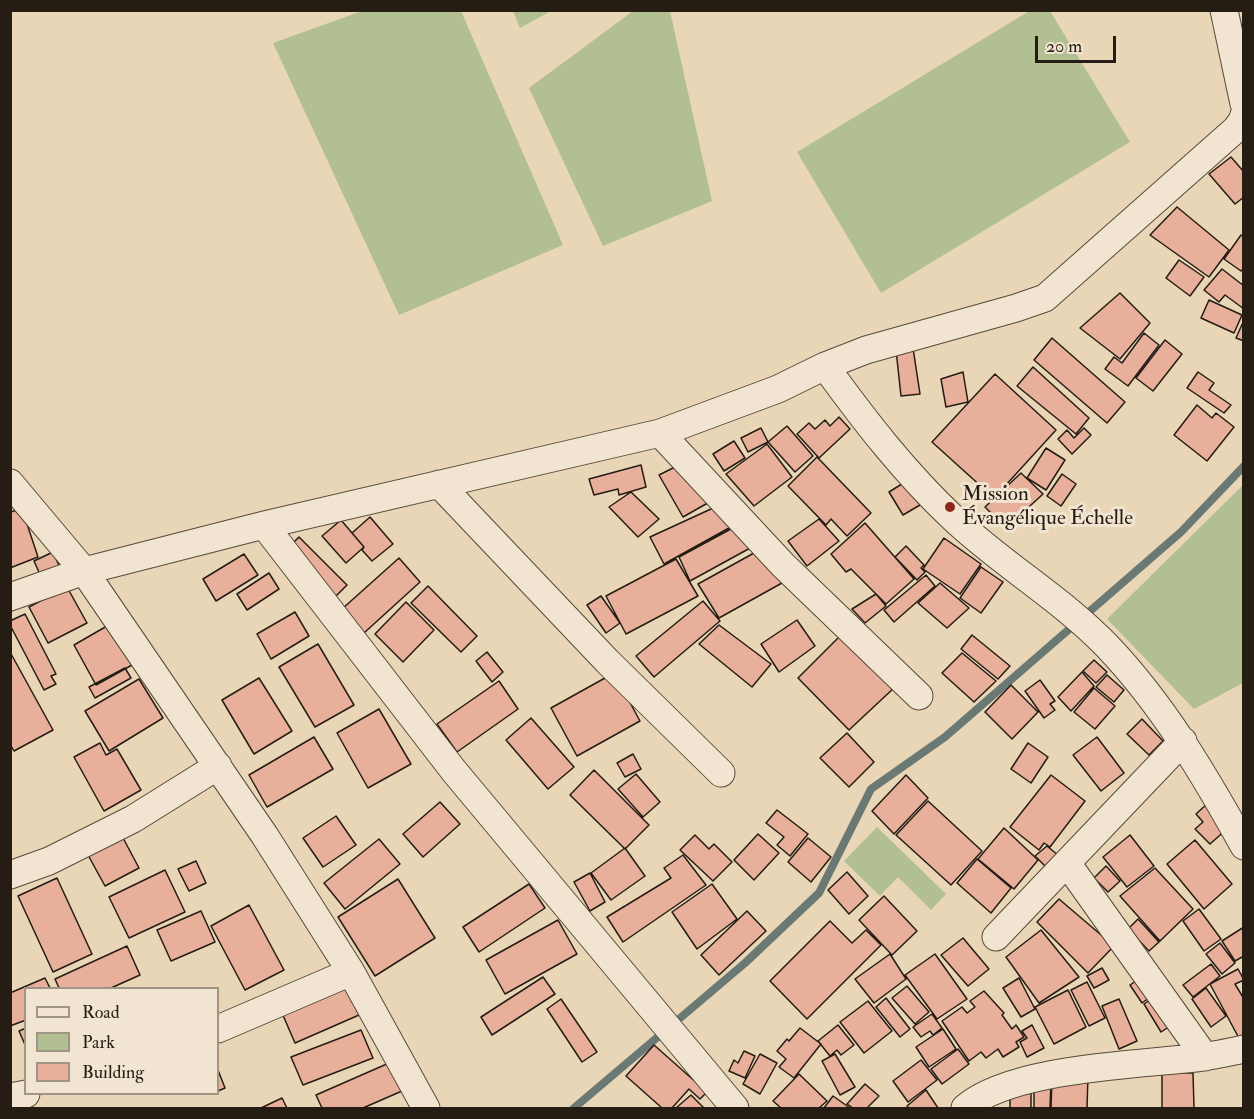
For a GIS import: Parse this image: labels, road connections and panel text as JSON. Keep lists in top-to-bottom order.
{
  "places": ["Mission Évangélique Échelle"],
  "legend": ["Road", "Park", "Building"],
  "scale_bar": "20 m"
}
